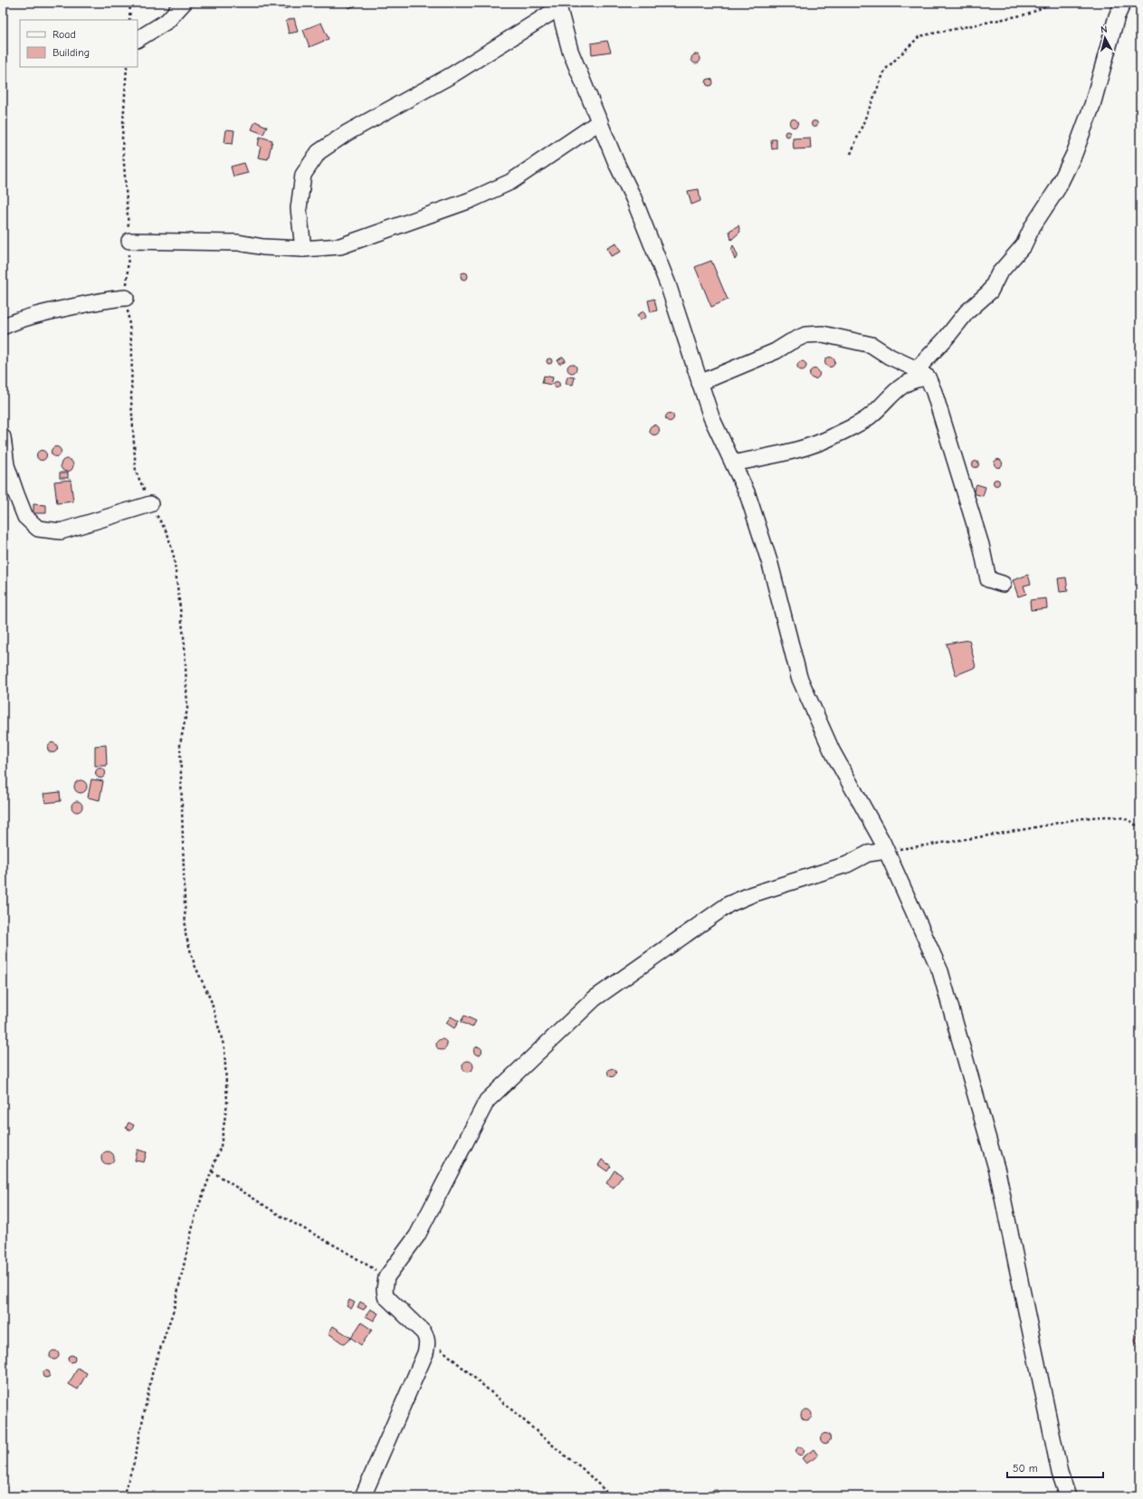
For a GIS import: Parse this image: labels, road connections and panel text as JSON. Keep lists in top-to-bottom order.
{
  "legend": ["Road", "Building"],
  "scale_bar": "50 m",
  "north": "top"
}
